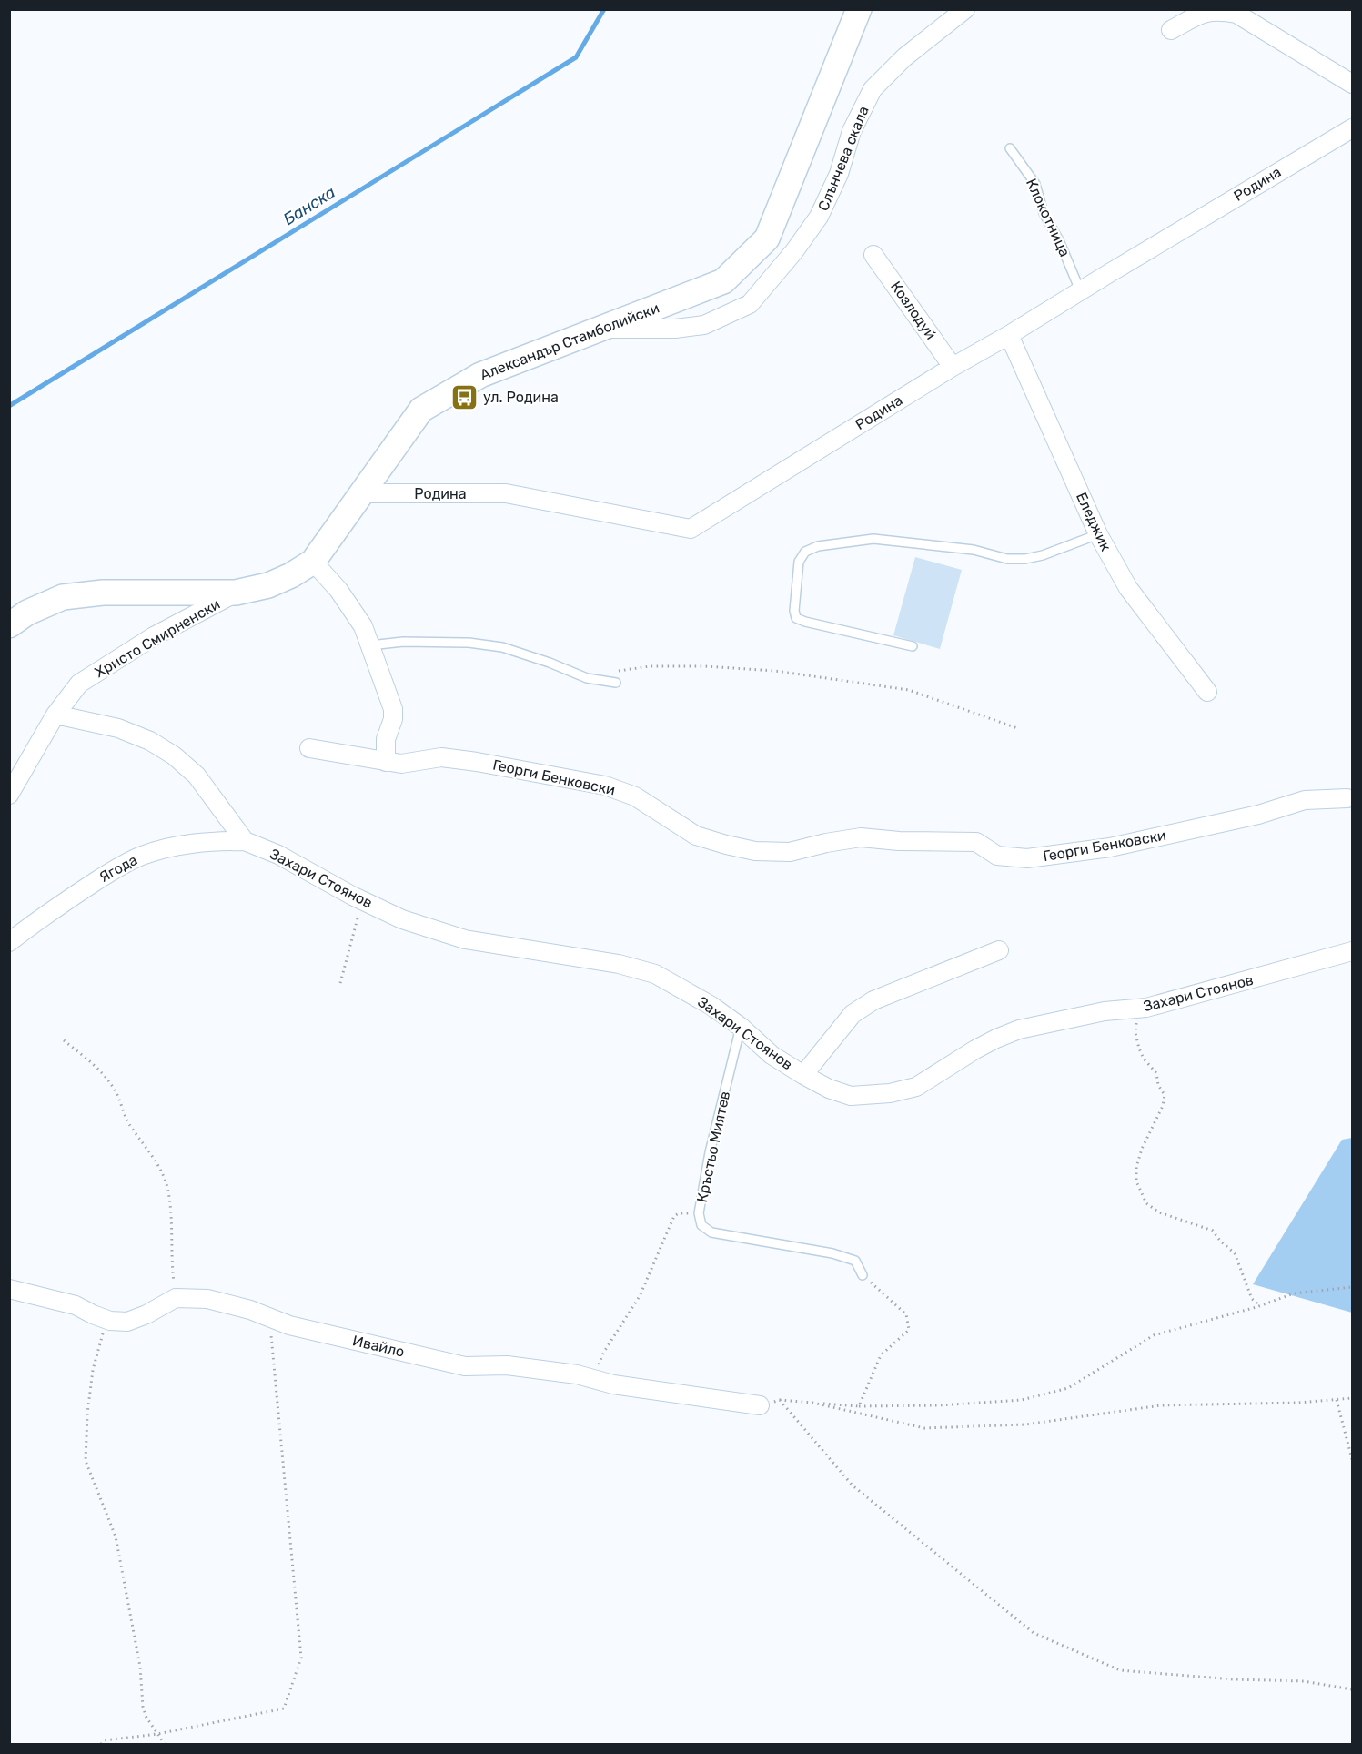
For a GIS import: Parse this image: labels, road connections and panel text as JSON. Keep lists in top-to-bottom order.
{
  "streets": {
    "street": [
      "Слънчева скала",
      "Родина",
      "Козлодуй",
      "Александър Стамболийски",
      "Еледжик",
      "Христо Смирненски",
      "Георги Бенковски",
      "Ягода",
      "Захари Стоянов",
      "Ивайло"
    ],
    "lane": ["Клокотница", "Кръстьо Миятев"]
  },
  "crossings": [
    ["Слънчева скала", "Александър Стамболийски"],
    ["Родина", "Клокотница"],
    ["Родина", "Козлодуй"],
    ["Родина", "Александър Стамболийски"],
    ["Родина", "Еледжик"],
    ["Александър Стамболийски", "Христо Смирненски"],
    ["Ягода", "Захари Стоянов"],
    ["Захари Стоянов", "Кръстьо Миятев"]
  ],
  "water": ["Банска"],
  "places": {
    "bus stop": ["ул. Родина"]
  }
}
